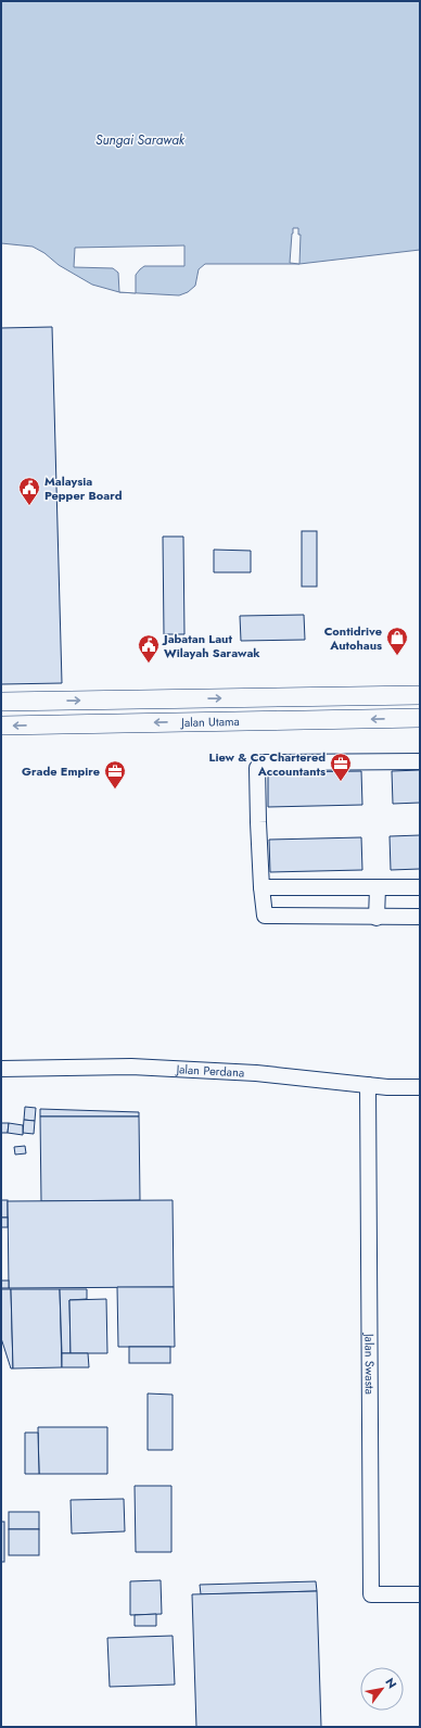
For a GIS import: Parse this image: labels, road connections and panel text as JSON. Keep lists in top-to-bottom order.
{
  "streets": {
    "main road": ["Jalan Utama"],
    "street": ["Jalan Perdana", "Jalan Swasta"]
  },
  "crossings": [
    ["Jalan Perdana", "Jalan Swasta"]
  ],
  "water": ["Sungai Sarawak"],
  "places": {
    "public building": ["Malaysia Pepper Board", "Jabatan Laut Wilayah Sarawak"],
    "shop": ["Contidrive Autohaus"],
    "office": ["Liew & Co Chartered Accountants", "Grade Empire"]
  },
  "north": "top right"
}
